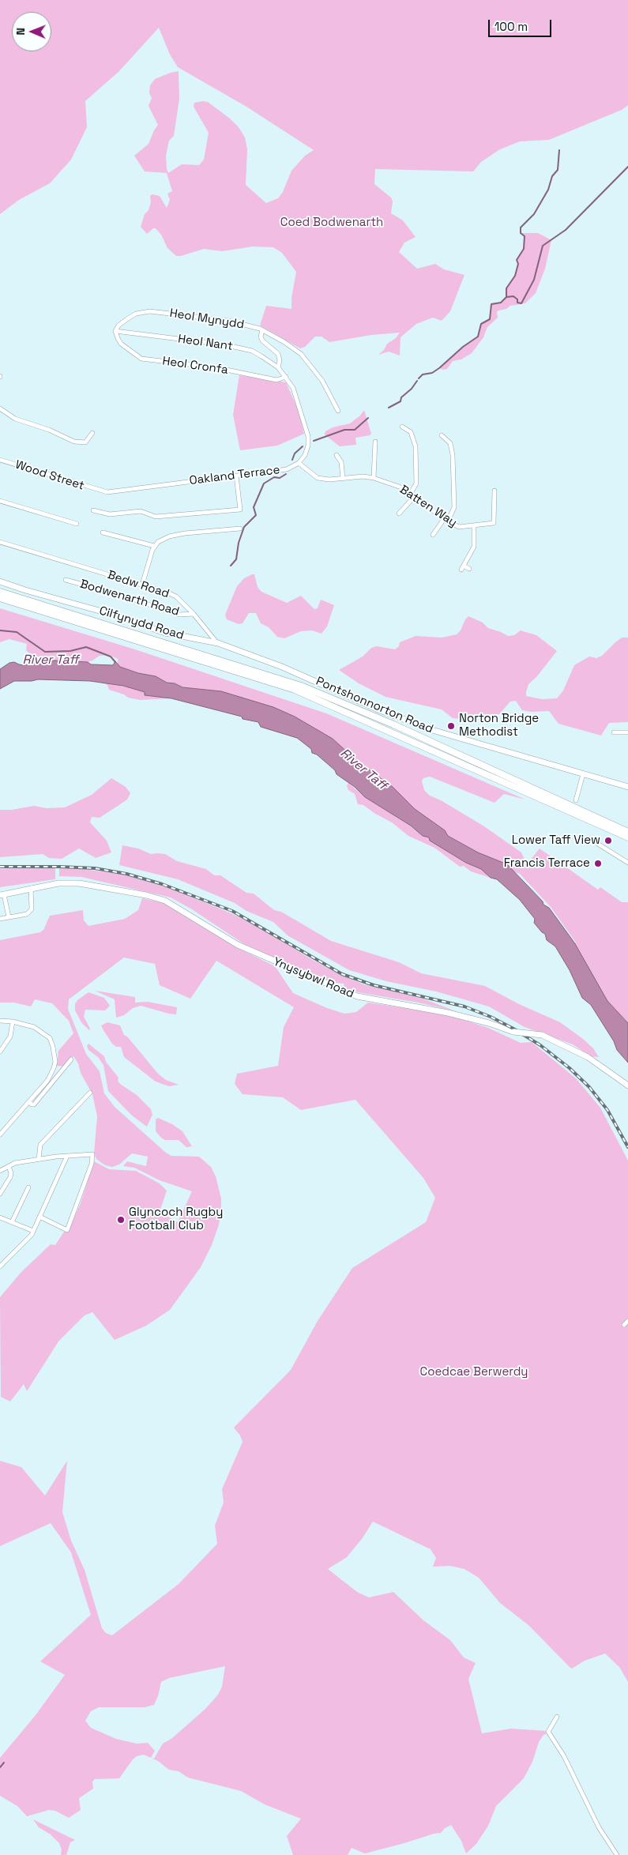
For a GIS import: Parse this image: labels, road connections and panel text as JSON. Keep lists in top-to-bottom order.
{
  "streets": {
    "main road": ["Cilfynydd Road", "Pontshonnorton Road", "Ynysybwl Road"],
    "street": [
      "Heol Mynydd",
      "Heol Nant",
      "Heol Cronfa",
      "Wood Street",
      "Oakland Terrace",
      "Batten Way",
      "Bedw Road",
      "Bodwenarth Road"
    ]
  },
  "crossings": [
    ["Heol Mynydd", "Heol Nant"],
    ["Heol Mynydd", "Heol Cronfa"],
    ["Heol Nant", "Heol Cronfa"],
    ["Wood Street", "Oakland Terrace"],
    ["Oakland Terrace", "Batten Way"],
    ["Bedw Road", "Bodwenarth Road"],
    ["Bedw Road", "Cilfynydd Road"],
    ["Cilfynydd Road", "Pontshonnorton Road"]
  ],
  "water": ["River Taff"],
  "parks": ["Coed Bodwenarth", "Coedcae Berwerdy"],
  "places": [
    "Norton Bridge Methodist",
    "Lower Taff View",
    "Francis Terrace",
    "Glyncoch Rugby Football Club"
  ],
  "scale_bar": "100 m",
  "north": "left"
}
